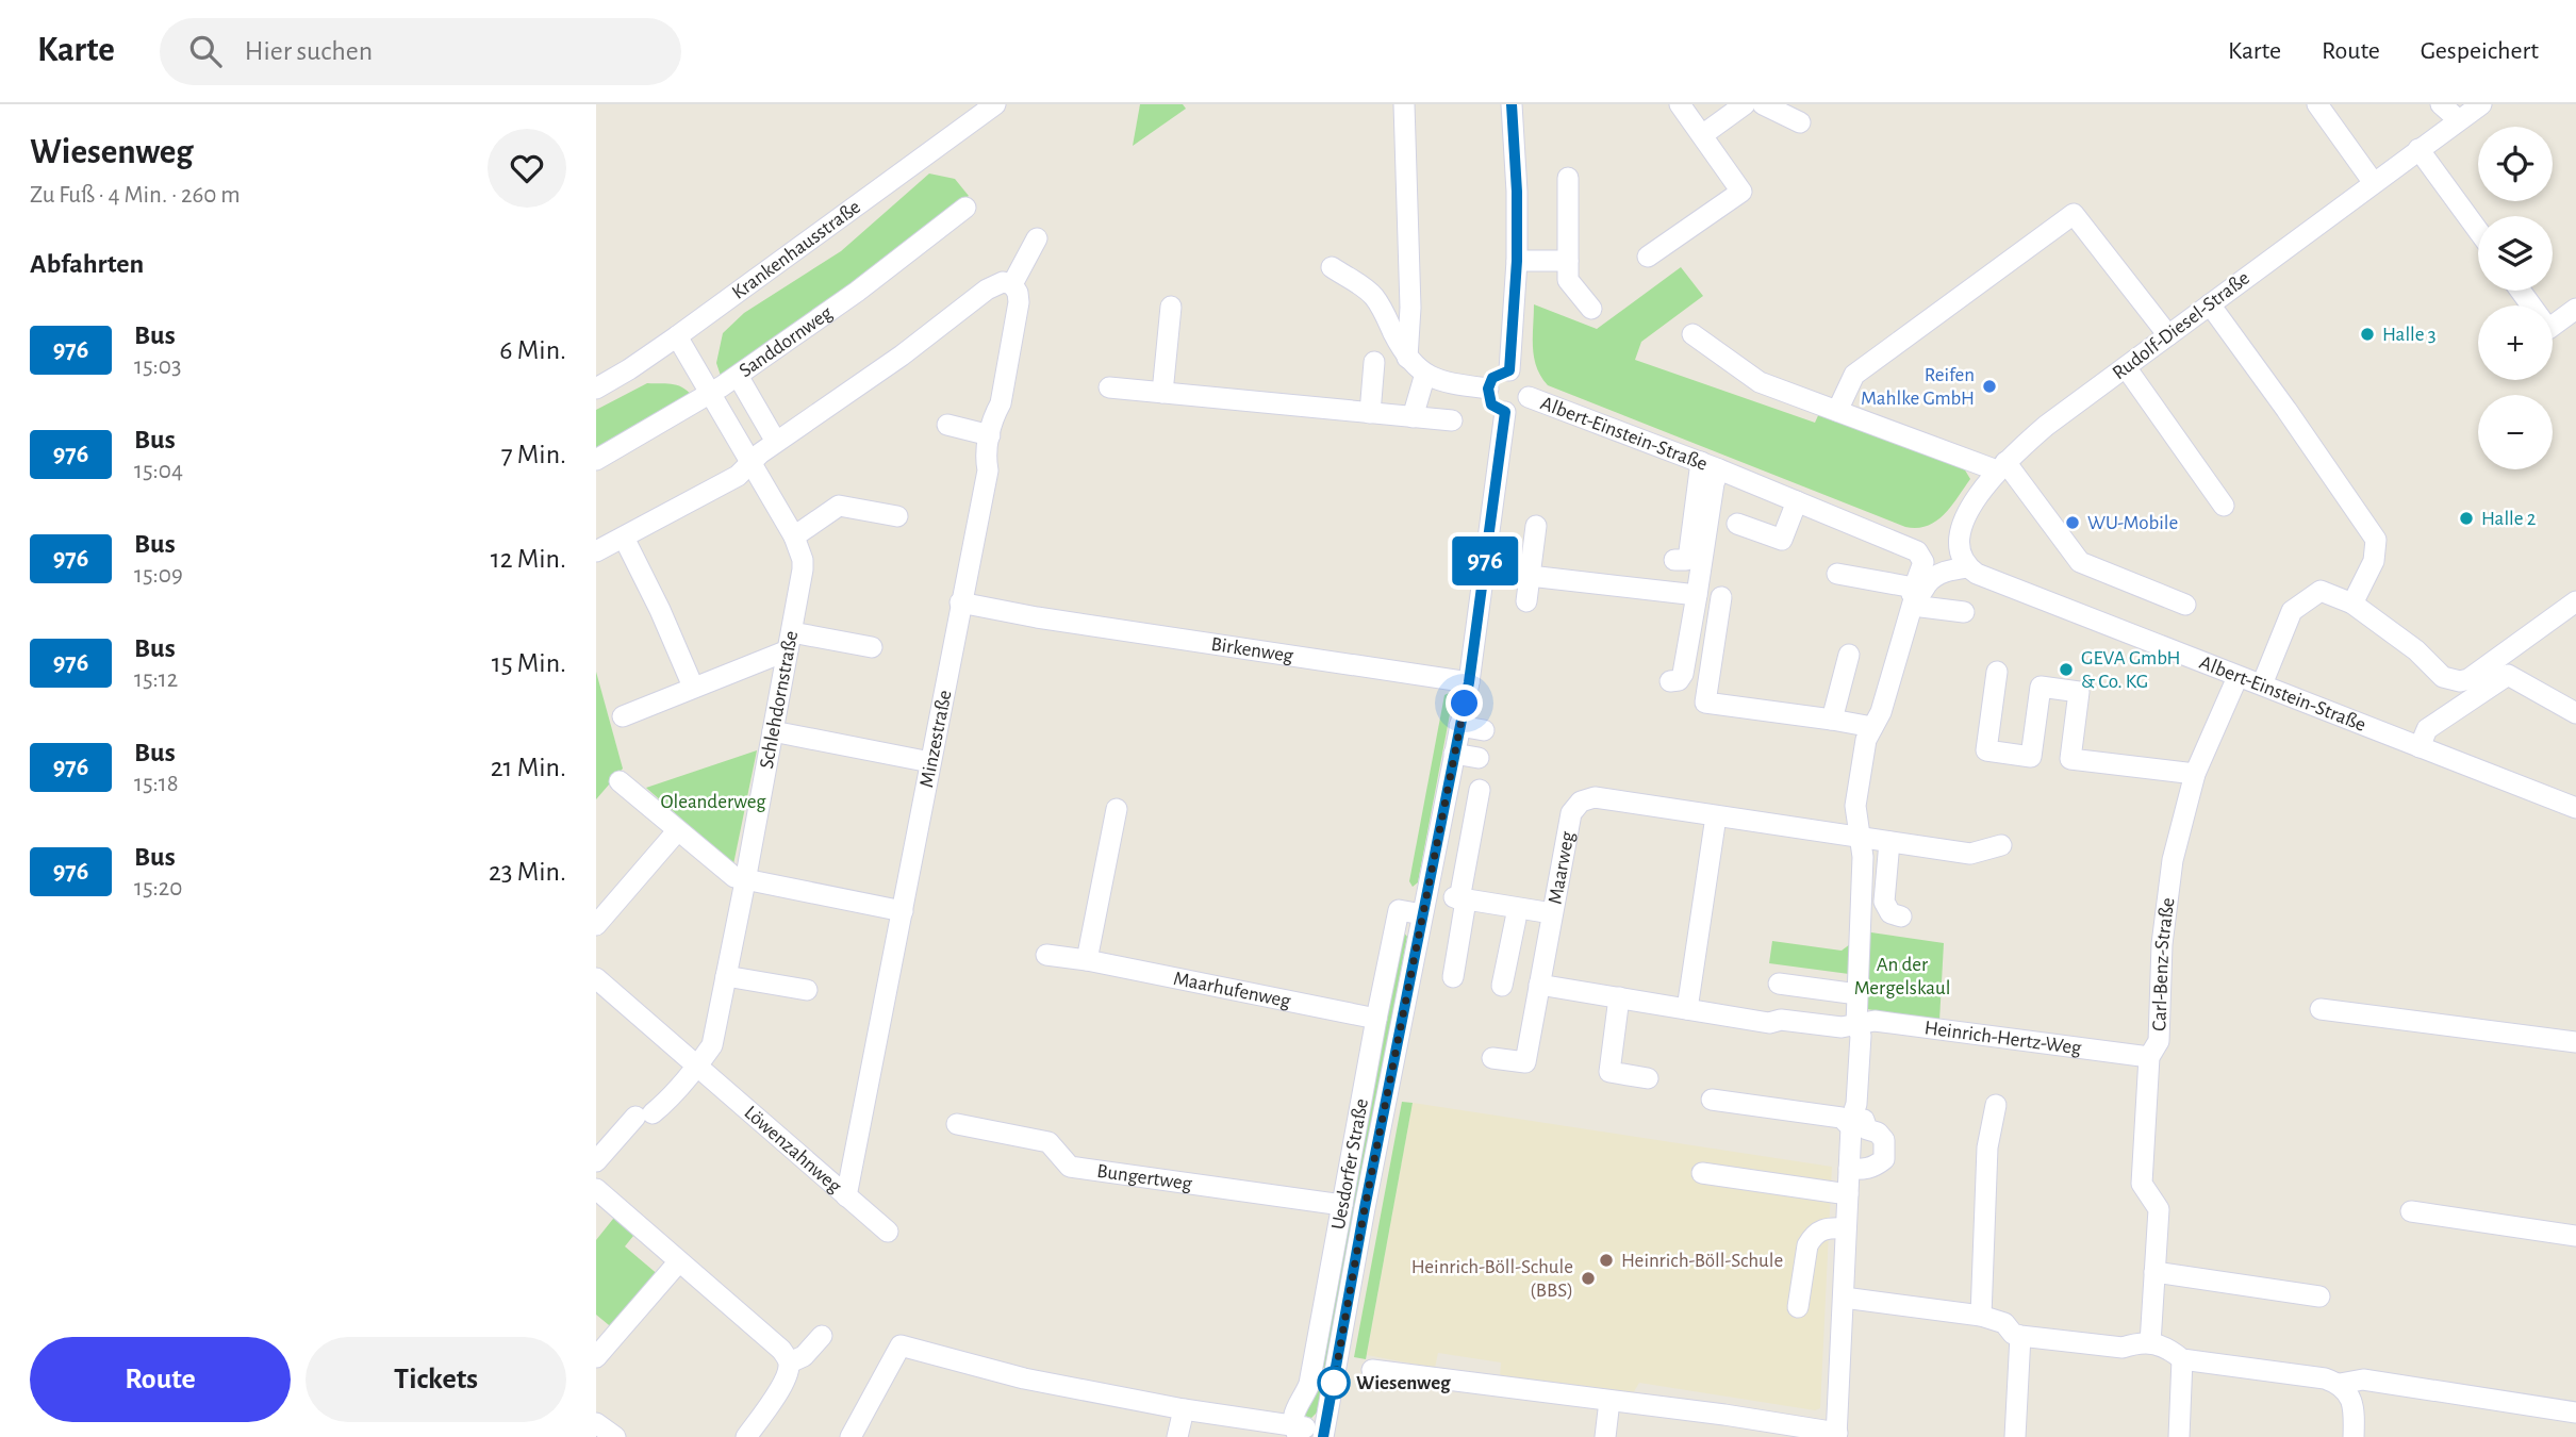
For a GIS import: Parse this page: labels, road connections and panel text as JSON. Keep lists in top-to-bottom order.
{
  "streets": {
    "street": [
      "Krankenhausstraße",
      "Rudolf-Diesel-Straße",
      "Sanddornweg",
      "Albert-Einstein-Straße",
      "Birkenweg",
      "Schlehdornstraße",
      "Minzestraße",
      "Maarweg",
      "Carl-Benz-Straße",
      "Maarhufenweg",
      "Heinrich-Hertz-Weg",
      "Löwenzahnweg",
      "Uesdorfer Straße",
      "Bungertweg"
    ]
  },
  "crossings": [
    ["Krankenhausstraße", "Schlehdornstraße"],
    ["Rudolf-Diesel-Straße", "Albert-Einstein-Straße"],
    ["Sanddornweg", "Schlehdornstraße"],
    ["Albert-Einstein-Straße", "Carl-Benz-Straße"],
    ["Albert-Einstein-Straße", "Uesdorfer Straße"],
    ["Birkenweg", "Minzestraße"],
    ["Birkenweg", "Uesdorfer Straße"],
    ["Schlehdornstraße", "Löwenzahnweg"],
    ["Minzestraße", "Löwenzahnweg"],
    ["Carl-Benz-Straße", "Heinrich-Hertz-Weg"],
    ["Maarhufenweg", "Uesdorfer Straße"],
    ["Uesdorfer Straße", "Bungertweg"]
  ],
  "parks": ["Oleanderweg", "An der Mergelskaul"],
  "places": [
    "Halle 3",
    "Reifen Mahlke GmbH",
    "Halle 2",
    "WU-Mobile",
    "GEVA GmbH & Co. KG",
    "Heinrich-Böll-Schule",
    "Heinrich-Böll-Schule (BBS)",
    "Wiesenweg"
  ],
  "lines": ["bus line 976"],
  "page": {
    "header": "Karte",
    "search": "Hier suchen",
    "nav": ["Karte", "Route", "Gespeichert"],
    "heading": [
      ["Wiesenweg", "Zu Fuß · 4 Min. · 260 m"],
      "Abfahrten"
    ],
    "on_map": "976",
    "map_buttons": ["+", "−"],
    "list": [
      {
        "mark": "976",
        "name": "Bus",
        "note": "15:03",
        "value": "6 Min."
      },
      {
        "mark": "976",
        "name": "Bus",
        "note": "15:04",
        "value": "7 Min."
      },
      {
        "mark": "976",
        "name": "Bus",
        "note": "15:09",
        "value": "12 Min."
      },
      {
        "mark": "976",
        "name": "Bus",
        "note": "15:12",
        "value": "15 Min."
      },
      {
        "mark": "976",
        "name": "Bus",
        "note": "15:18",
        "value": "21 Min."
      },
      {
        "mark": "976",
        "name": "Bus",
        "note": "15:20",
        "value": "23 Min."
      }
    ],
    "buttons": ["Route", "Tickets"]
  }
}
